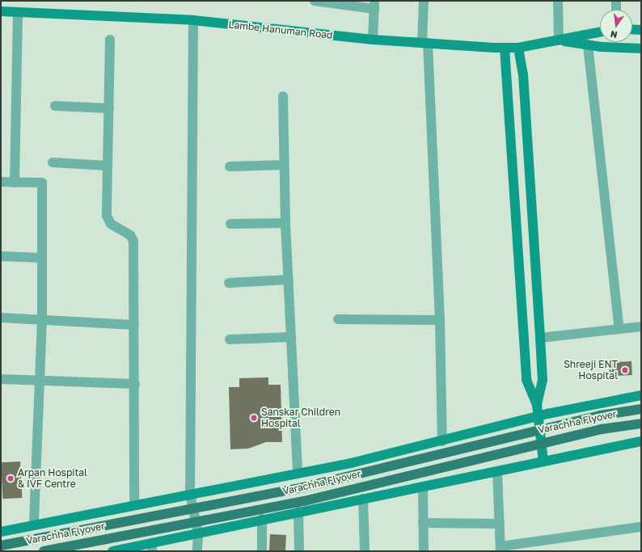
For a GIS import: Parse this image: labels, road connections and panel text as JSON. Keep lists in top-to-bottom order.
{
  "streets": {
    "main road": ["Varachha Flyover"],
    "street": ["Lambe Hanuman Road"]
  },
  "places": ["Shreeji ENT Hospital", "Sanskar Children Hospital", "Arpan Hospital & IVF Centre"],
  "north": "bottom"
}
